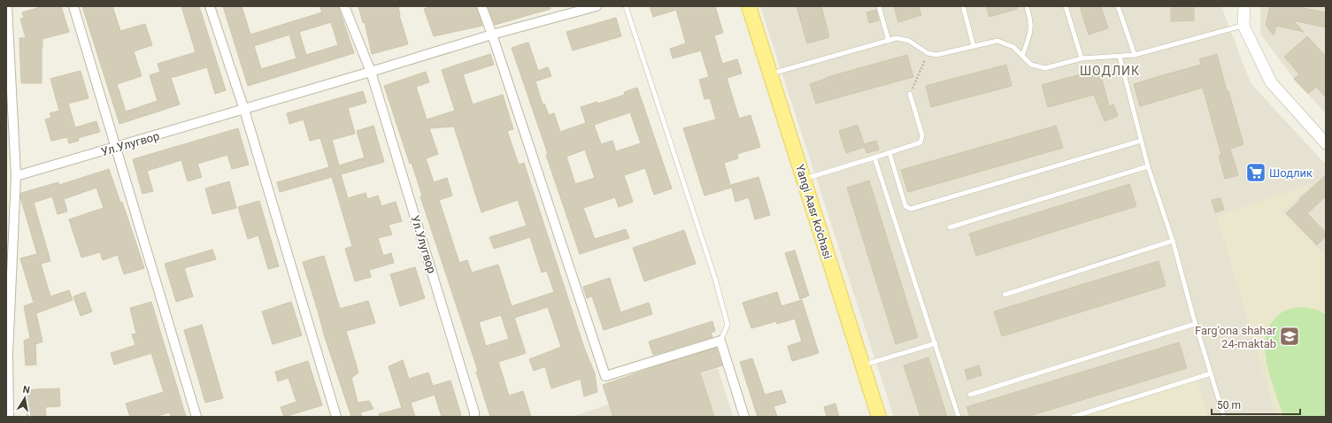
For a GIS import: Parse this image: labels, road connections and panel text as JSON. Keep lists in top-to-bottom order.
{
  "streets": {
    "main road": ["Yangi Aasr ko'chasi"],
    "street": ["Ул.Улугвор"]
  },
  "districts": ["ШОДЛИК"],
  "places": {
    "supermarket": ["Шодлик"],
    "school or university": ["Farg'ona shahar 24-maktab"]
  },
  "scale_bar": "50 m",
  "north": "top"
}
